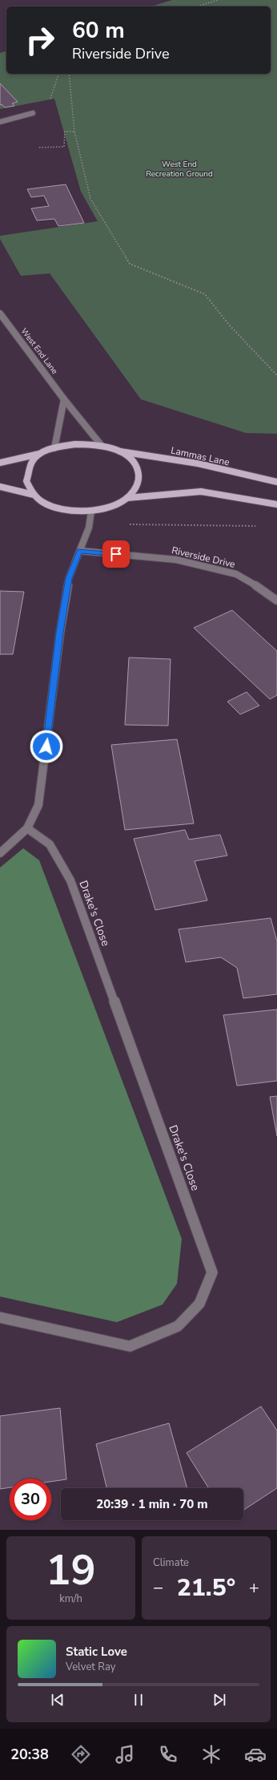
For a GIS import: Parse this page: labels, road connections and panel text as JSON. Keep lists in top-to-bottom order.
{
  "streets": {
    "main road": ["Lammas Lane"],
    "street": ["West End Lane", "Riverside Drive", "Drake's Close"]
  },
  "crossings": [
    ["West End Lane", "Lammas Lane"]
  ],
  "parks": ["West End Recreation Ground"],
  "page": {
    "turn": ["60 m", "Riverside Drive"],
    "limit": "30",
    "trip": "20:39 · 1 min · 70 m",
    "tile": [
      ["19", "km/h"],
      "Climate"
    ],
    "heat": ["−", "21.5°", "+"],
    "song": ["Static Love", "Velvet Ray"],
    "tabs": "20:38"
  }
}
